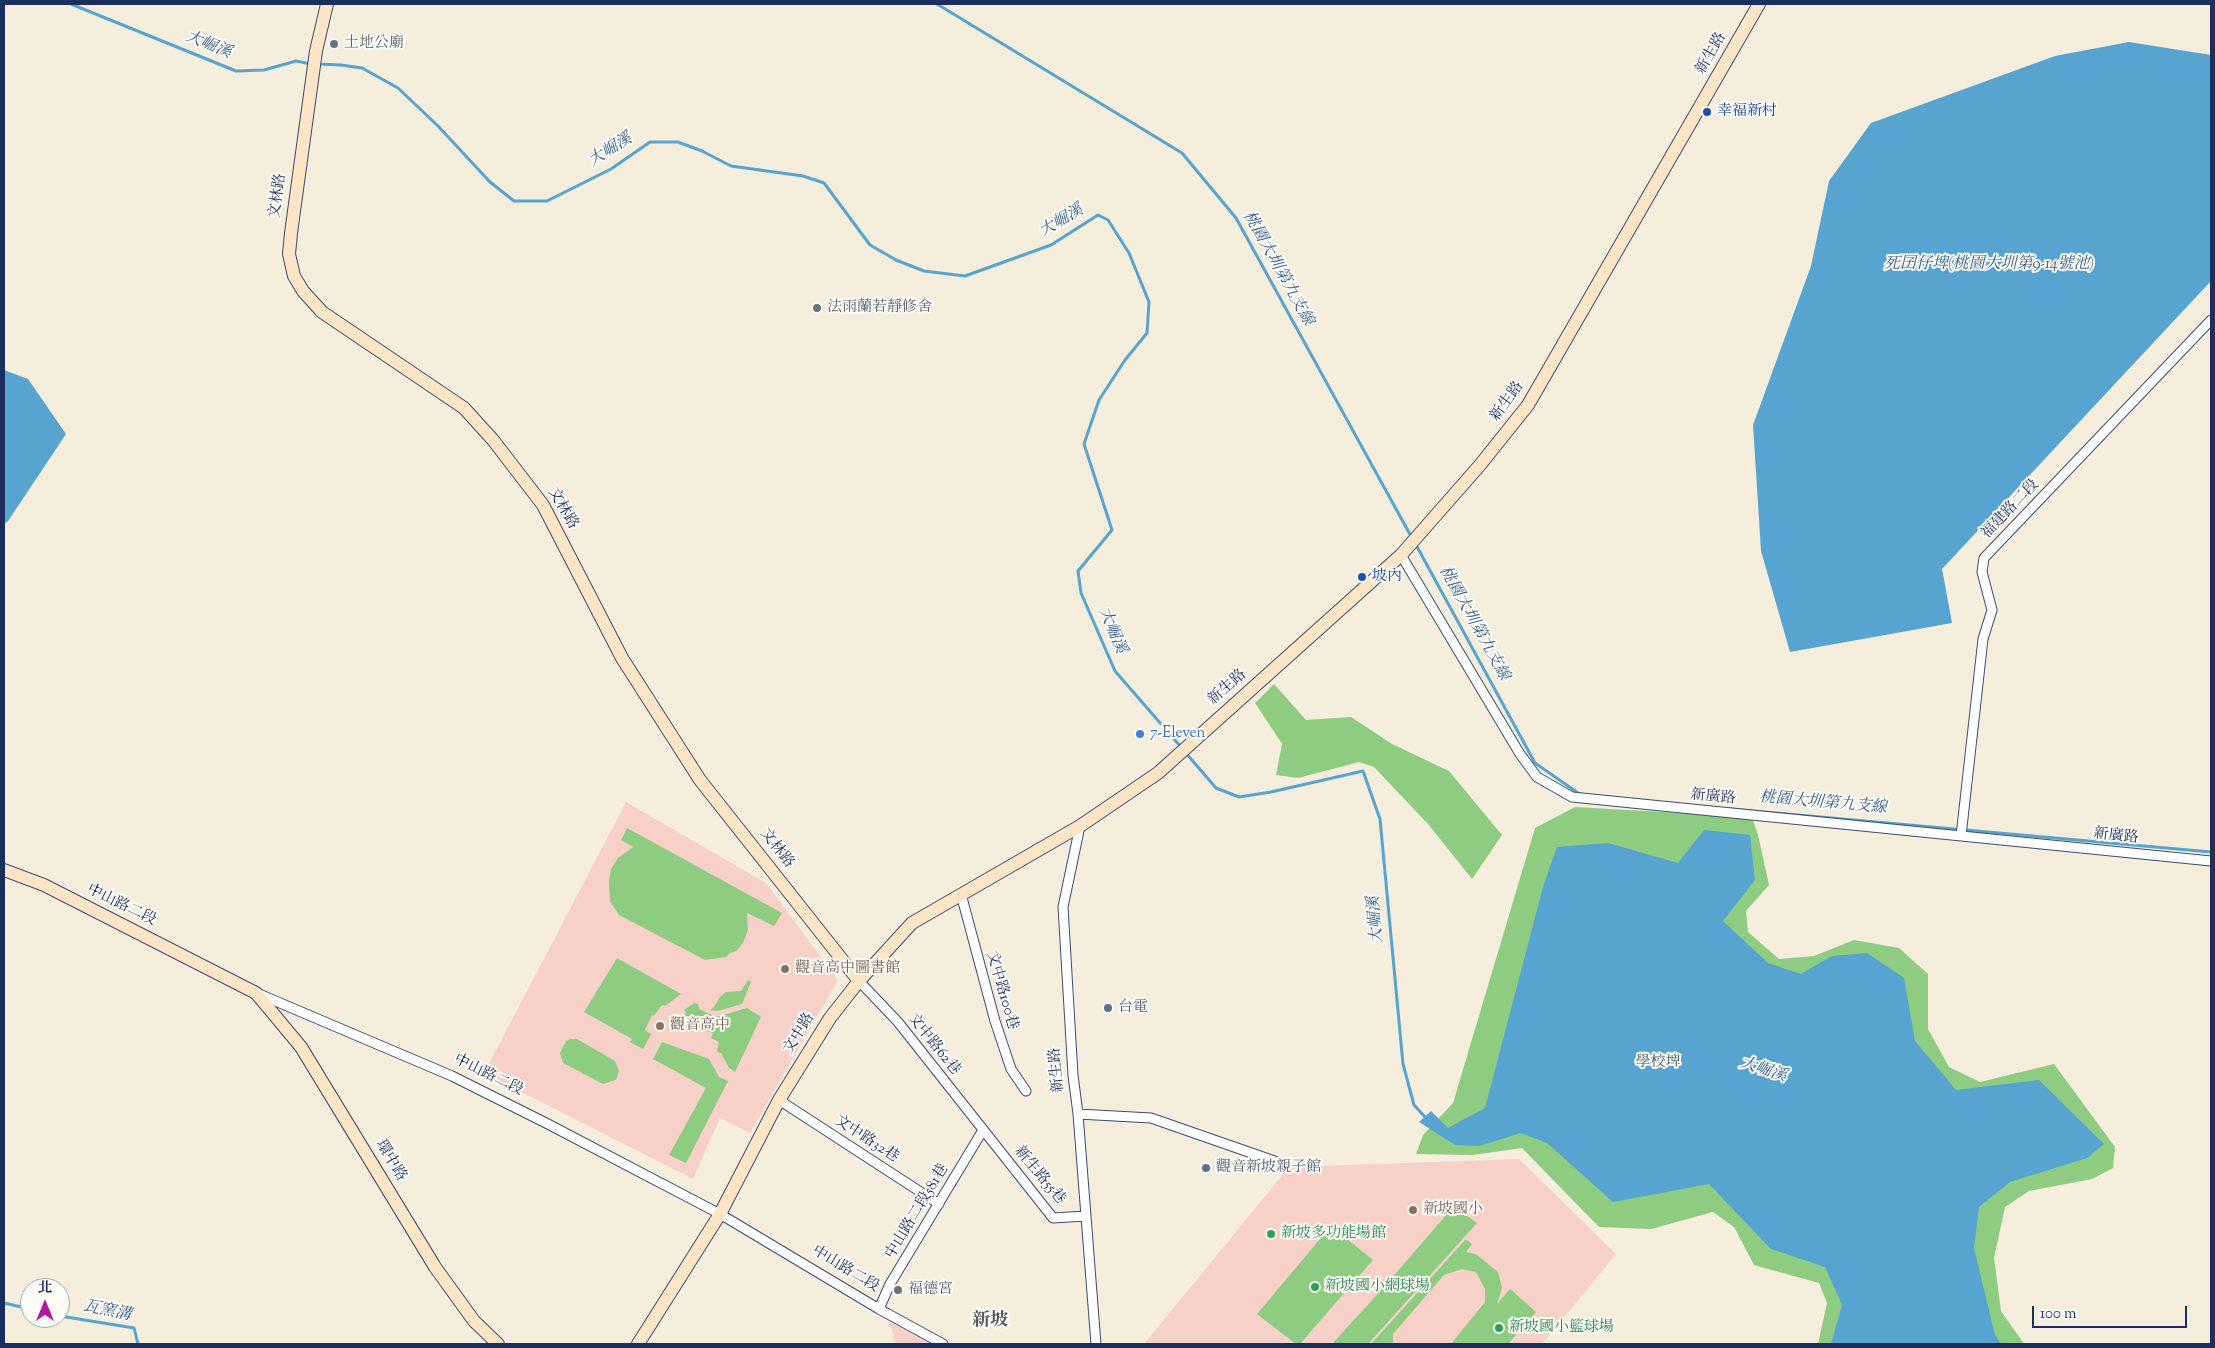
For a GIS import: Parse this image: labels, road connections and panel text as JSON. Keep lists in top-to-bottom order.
{
  "streets": {
    "street": [
      "新生路",
      "文林路",
      "福建路二段",
      "新廣路",
      "中山路二段",
      "文中路100巷",
      "文中路",
      "文中路62巷",
      "文中路32巷",
      "環中路",
      "新生路55巷",
      "中山路二段581巷"
    ]
  },
  "crossings": [
    ["新生路", "新廣路"],
    ["新生路", "文中路"],
    ["新生路", "新生路55巷"],
    ["文林路", "文中路"],
    ["文林路", "文中路62巷"],
    ["福建路二段", "新廣路"],
    ["中山路二段", "文中路"],
    ["中山路二段", "環中路"],
    ["中山路二段", "中山路二段581巷"],
    ["文中路100巷", "文中路"],
    ["文中路", "文中路62巷"],
    ["文中路", "文中路32巷"],
    ["文中路62巷", "新生路55巷"],
    ["文中路62巷", "中山路二段581巷"],
    ["文中路32巷", "中山路二段581巷"],
    ["新生路55巷", "中山路二段581巷"]
  ],
  "districts": ["新坡"],
  "water": [
    "大崛溪",
    "死囝仔埤(桃園大圳第9-14號池)",
    "桃園大圳第九支線",
    "瓦窯溝"
  ],
  "parks": ["學校埤"],
  "places": [
    "土地公廟",
    "幸福新村",
    "法雨蘭若靜修舍",
    "坡內",
    "7-Eleven",
    "觀音高中圖書館",
    "台電",
    "觀音高中",
    "觀音新坡親子館",
    "新坡國小",
    "新坡多功能場館",
    "新坡國小網球場",
    "福德宮",
    "新坡國小籃球場"
  ],
  "scale_bar": "100 m",
  "north": "top"
}
